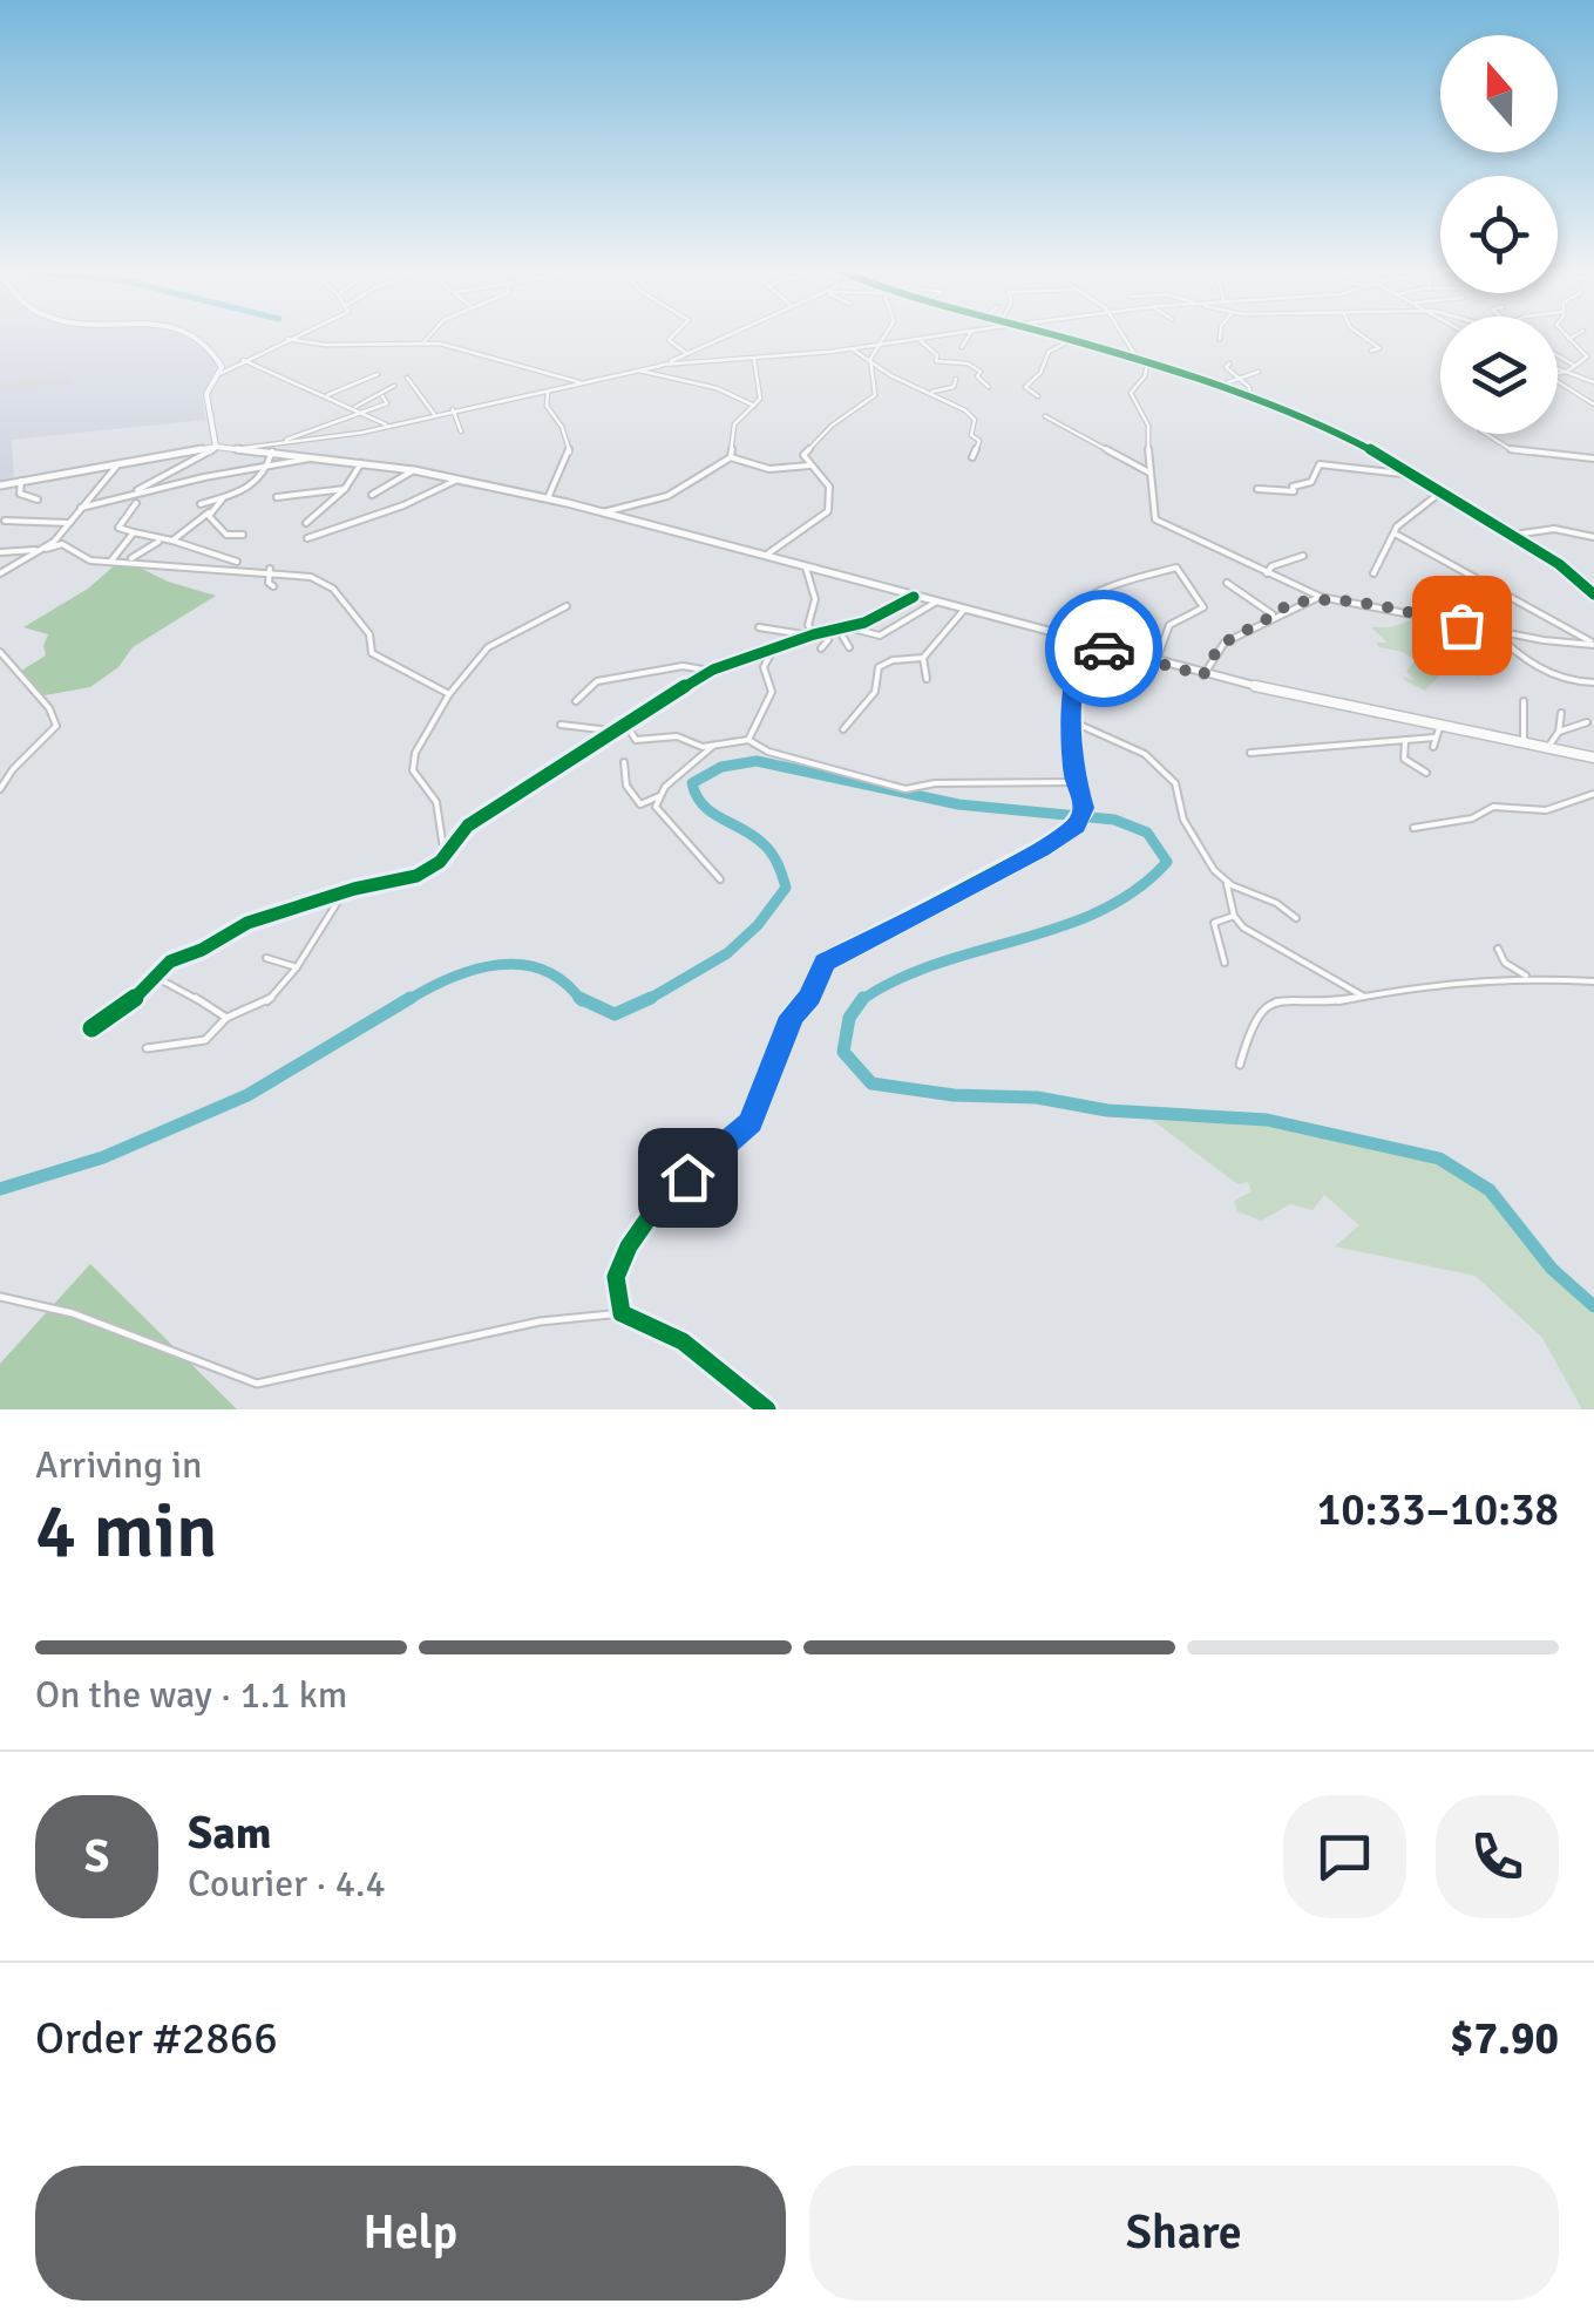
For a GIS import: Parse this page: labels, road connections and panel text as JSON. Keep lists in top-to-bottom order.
{
  "north": "top",
  "page": {
    "heading": ["4 min", "Arriving in", "10:33–10:38"],
    "panel": [
      "Sam",
      "Courier · 4.4",
      "Order #2866",
      "$7.90"
    ],
    "bar": "On the way · 1.1 km",
    "round": "S",
    "buttons": ["Help", "Share"]
  }
}
